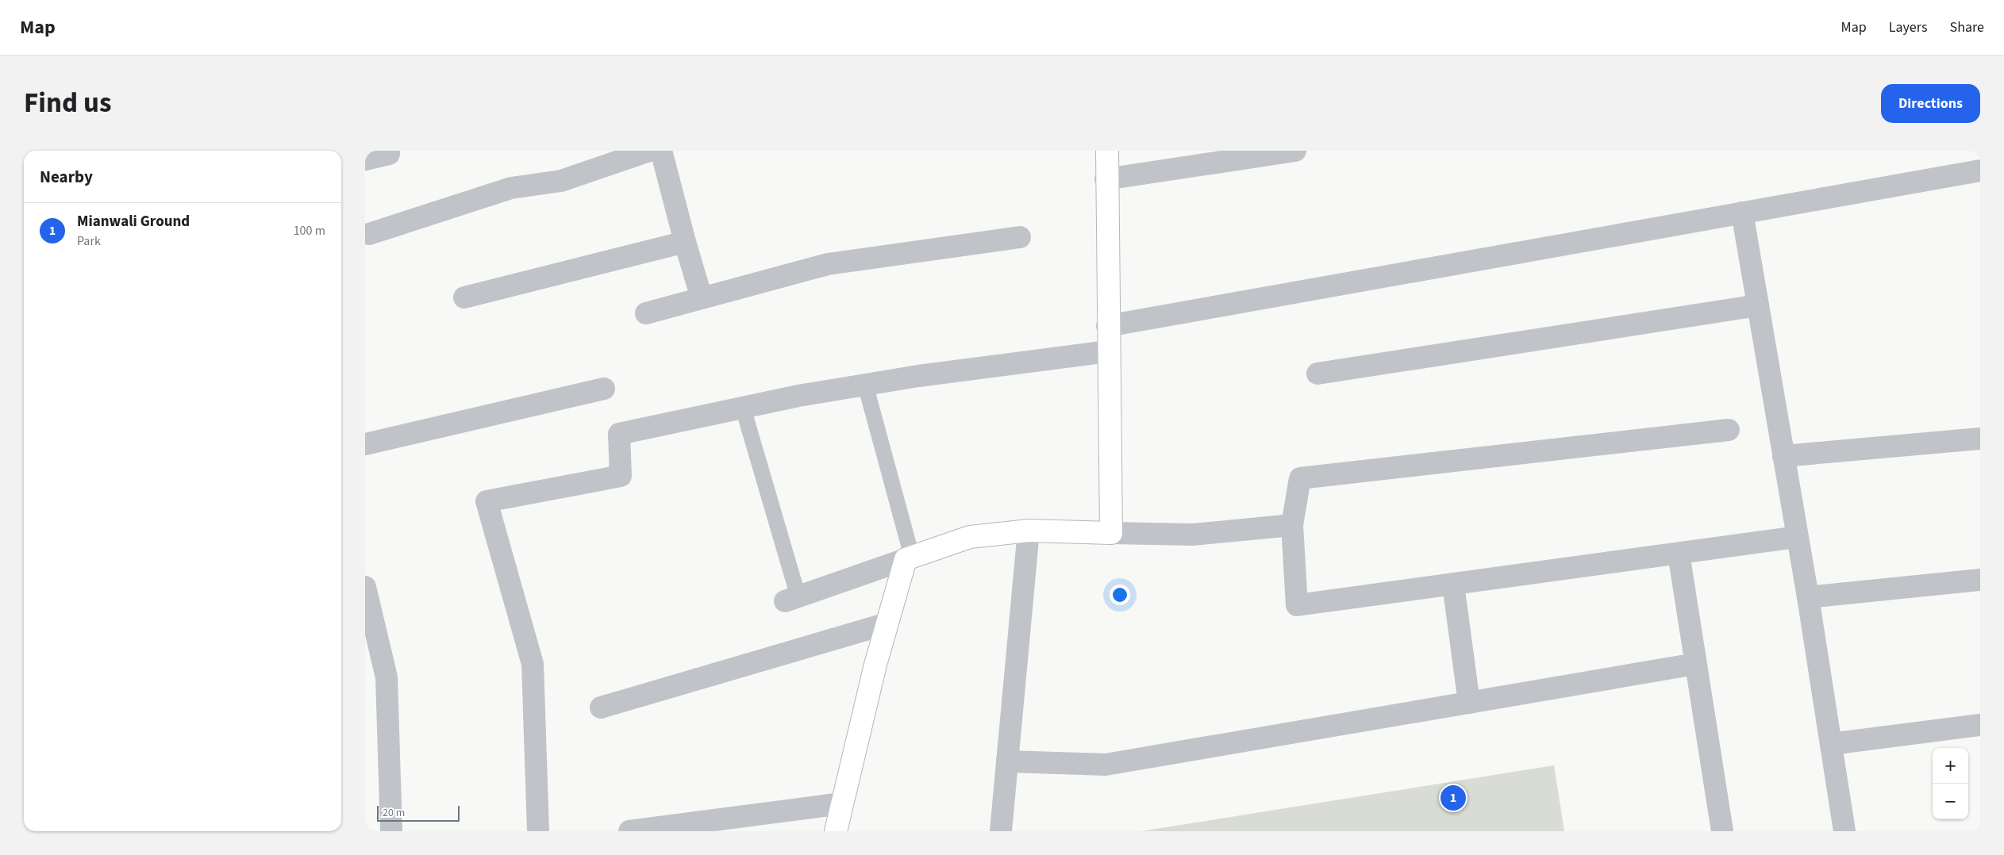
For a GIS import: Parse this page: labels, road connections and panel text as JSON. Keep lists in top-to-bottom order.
{
  "scale_bar": "20 m",
  "page": {
    "header": "Map",
    "nav": ["Map", "Layers", "Share"],
    "title": "Find us",
    "buttons": "Directions",
    "heading": "Nearby",
    "list": [
      {
        "mark": "1",
        "name": "Mianwali Ground",
        "note": "Park",
        "value": "100 m"
      }
    ],
    "map_buttons": ["+", "−"],
    "pins": "1",
    "scale": "20 m"
  }
}
